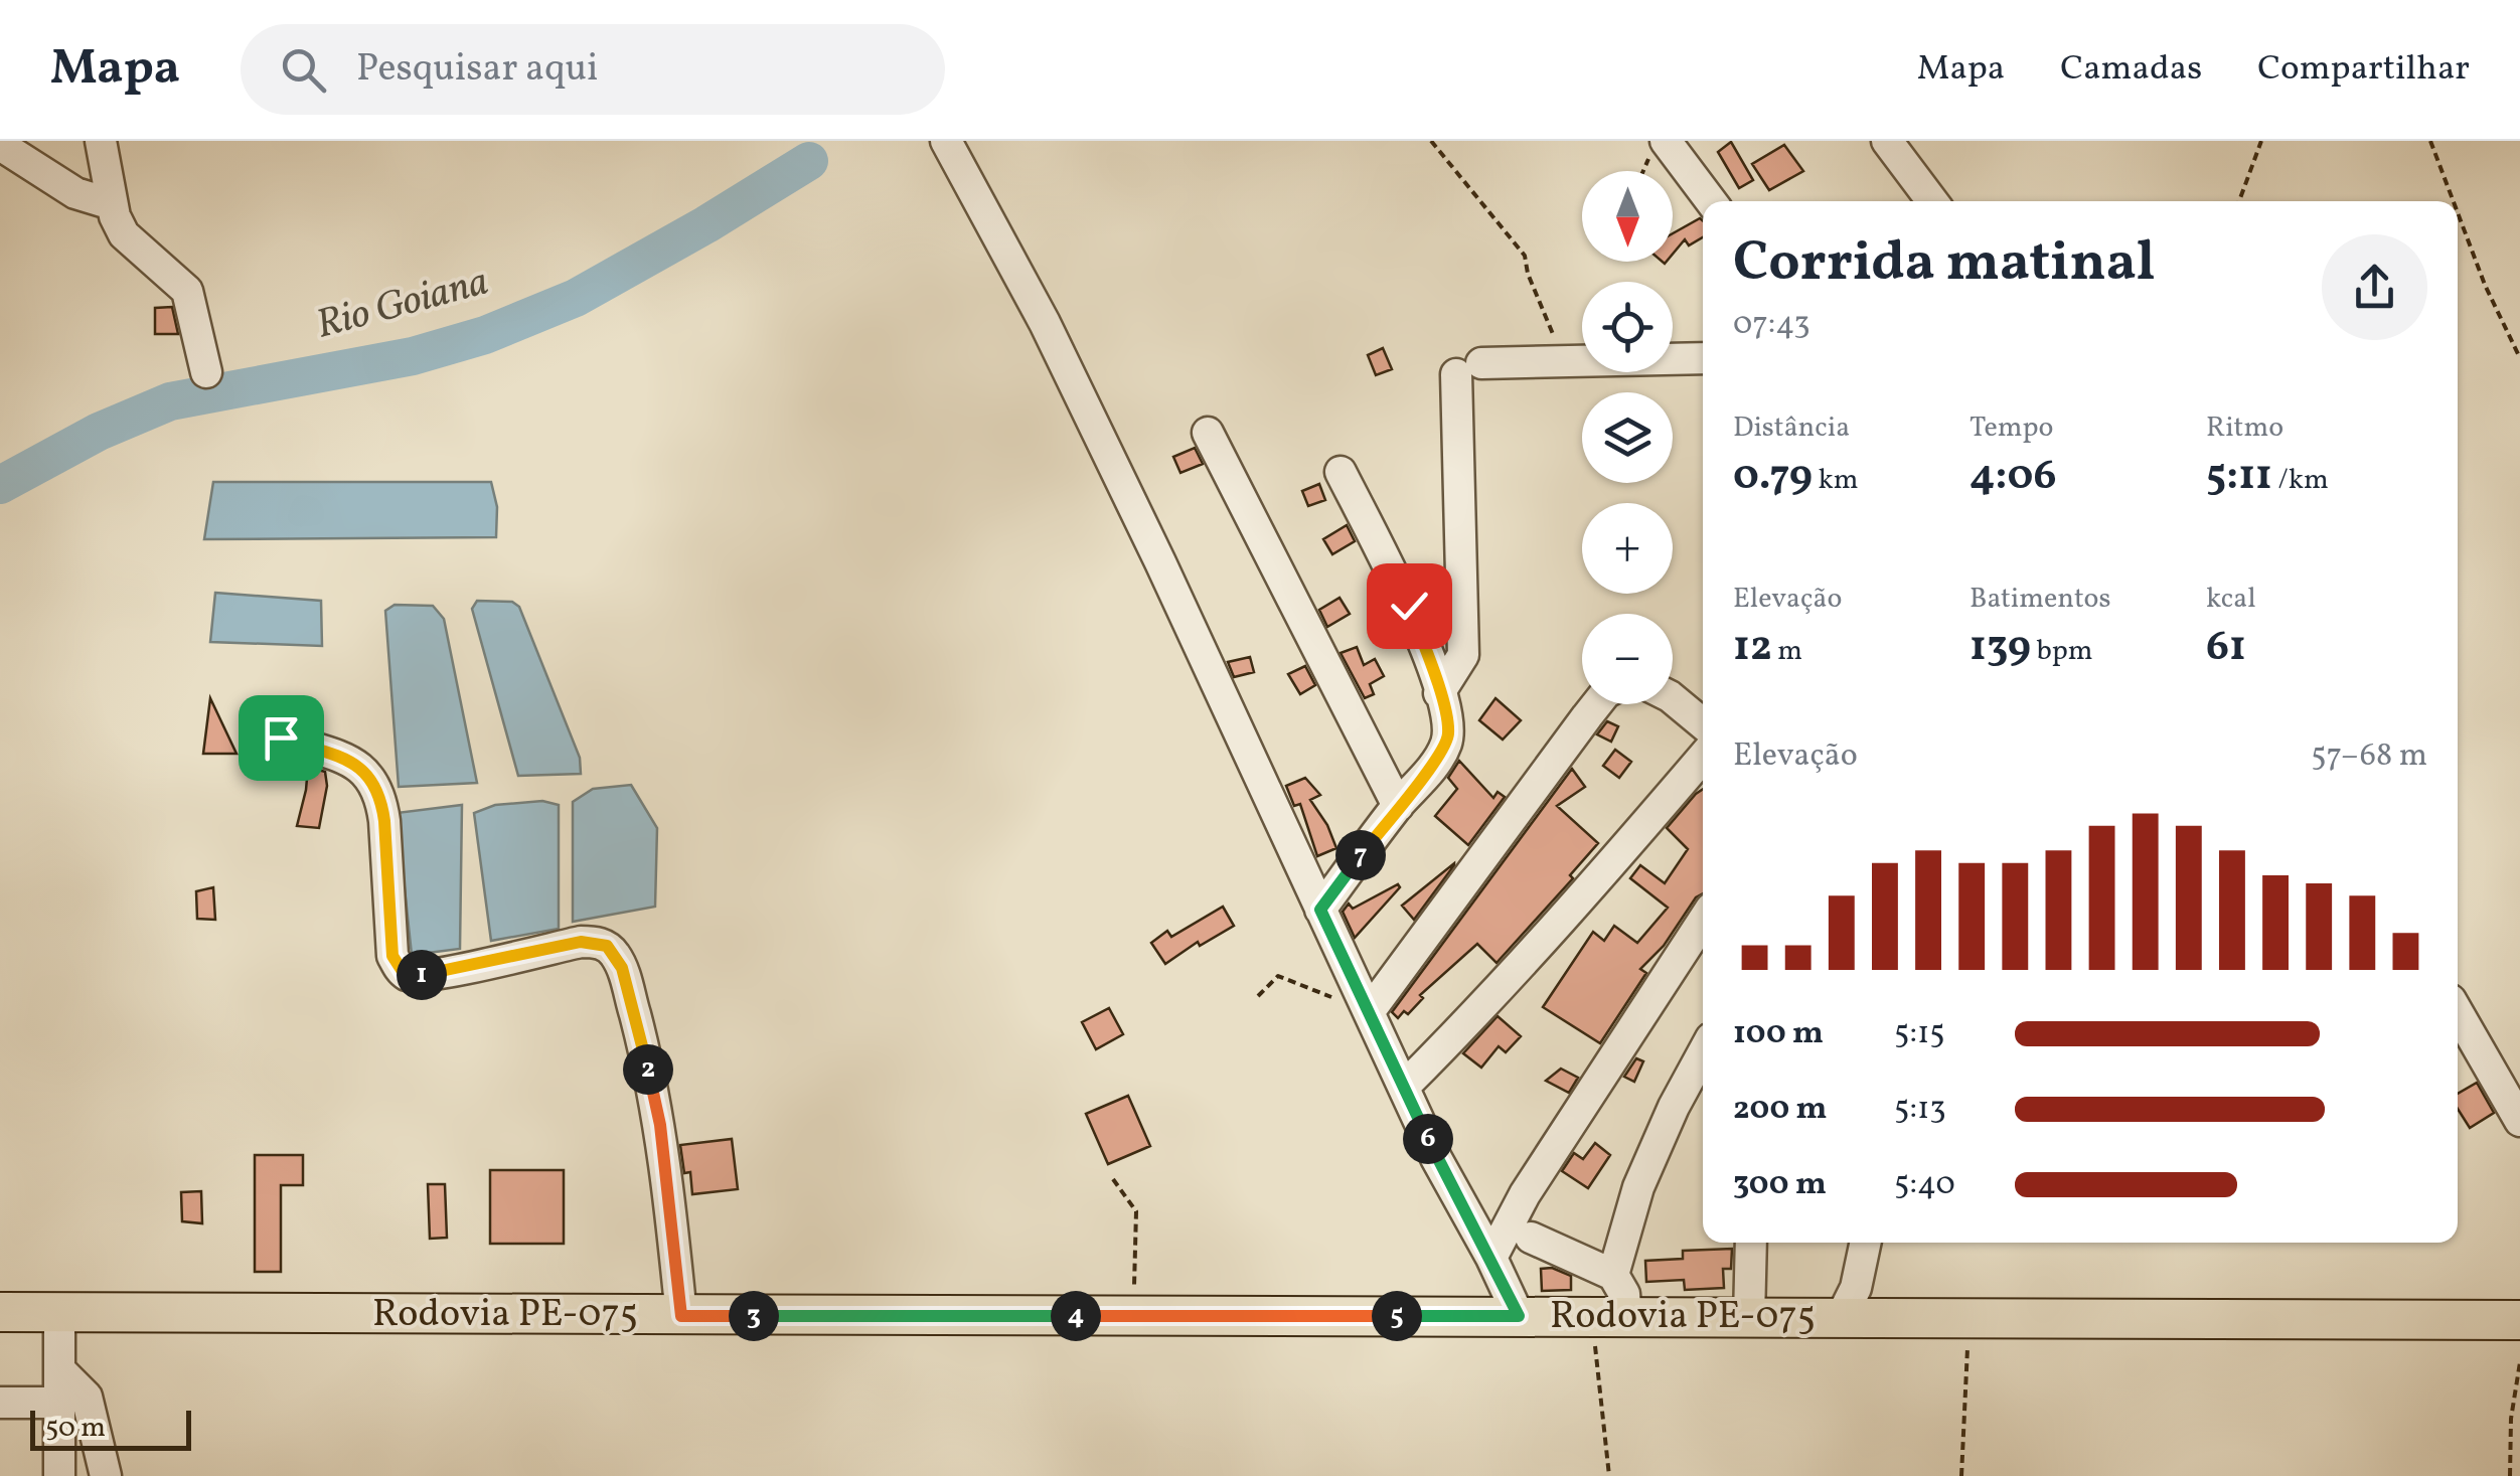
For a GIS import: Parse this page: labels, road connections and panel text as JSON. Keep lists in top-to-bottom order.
{
  "streets": {
    "main road": ["Rodovia PE-075"]
  },
  "water": ["Rio Goiana"],
  "scale_bar": "50 m",
  "north": "bottom",
  "page": {
    "header": "Mapa",
    "search": "Pesquisar aqui",
    "nav": ["Mapa", "Camadas", "Compartilhar"],
    "map_buttons": ["+", "−"],
    "heading": ["Corrida matinal", "07:43"],
    "stats": [
      ["Distância", "0.79 km"],
      ["Tempo", "4:06"],
      ["Ritmo", "5:11 /km"],
      ["Elevação", "12 m"],
      ["Batimentos", "139 bpm"],
      ["kcal", "61"]
    ],
    "chart": ["Elevação", "57–68 m"],
    "pins": [
      "7",
      "1",
      "2",
      "6",
      "3",
      "4",
      "5"
    ],
    "list": [
      {
        "name": "100 m",
        "note": "5:15"
      },
      {
        "name": "200 m",
        "note": "5:13"
      },
      {
        "name": "300 m",
        "note": "5:40"
      }
    ],
    "scale": "50 m"
  }
}
